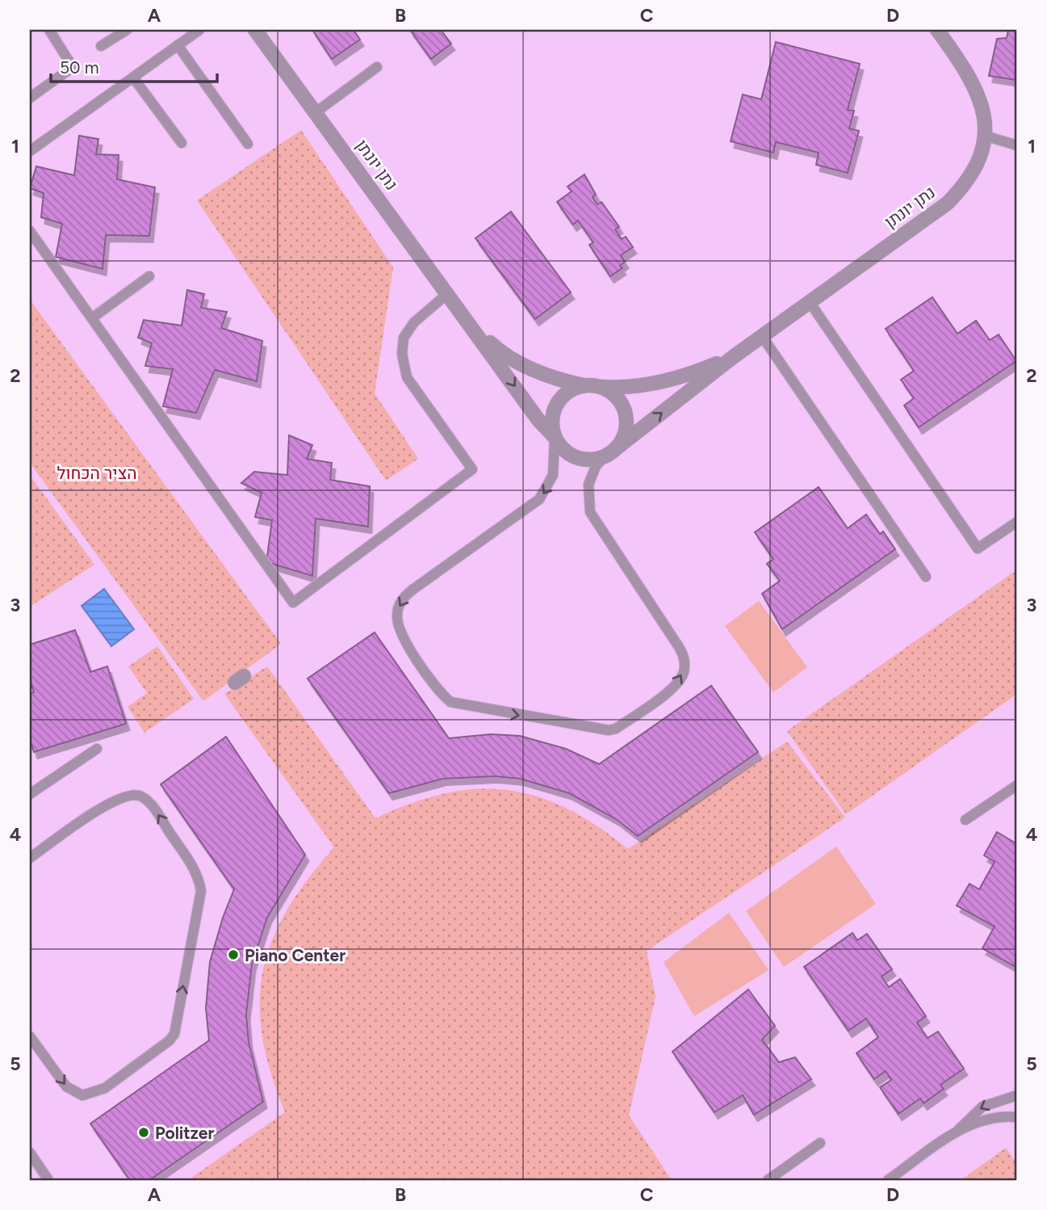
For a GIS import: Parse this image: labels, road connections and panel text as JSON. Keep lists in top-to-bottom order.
{
  "streets": {
    "street": ["נתן יונתן"]
  },
  "parks": ["הציר הכחול"],
  "places": ["Piano Center", "Politzer"],
  "scale_bar": "50 m",
  "grid": {
    "columns": [
      "A",
      "B",
      "C",
      "D"
    ],
    "rows": [
      "1",
      "2",
      "3",
      "4",
      "5"
    ]
  }
}
